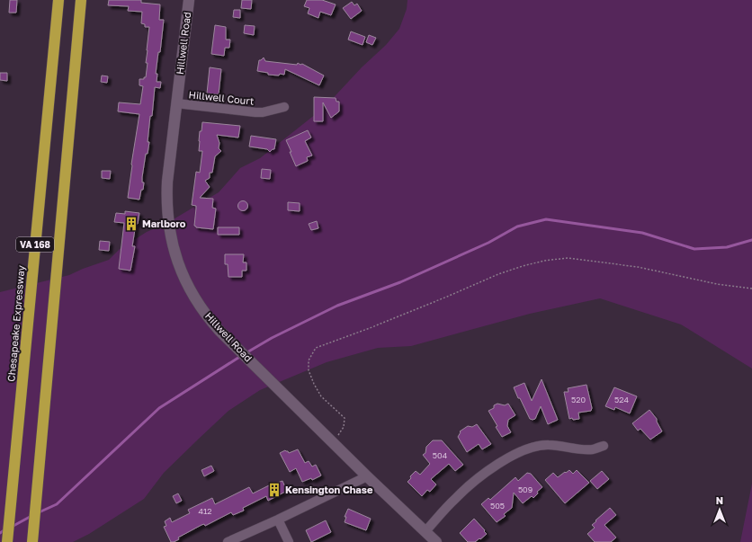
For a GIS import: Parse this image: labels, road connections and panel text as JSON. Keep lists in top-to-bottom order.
{
  "streets": {
    "highway": ["VA 168", "Chesapeake Expressway"],
    "street": ["Hillwell Road", "Hillwell Court"]
  },
  "crossings": [
    ["Hillwell Road", "Hillwell Court"]
  ],
  "places": {
    "building": ["Marlboro", "Kensington Chase"]
  },
  "house_numbers": [
    "520",
    "524",
    "504",
    "509",
    "505",
    "412"
  ],
  "north": "top"
}
